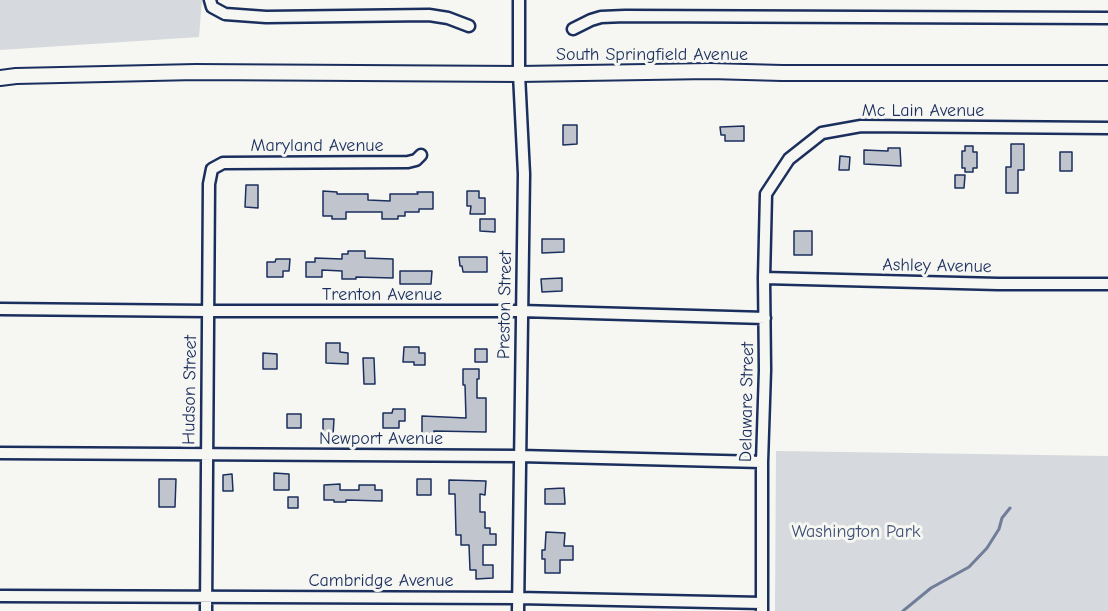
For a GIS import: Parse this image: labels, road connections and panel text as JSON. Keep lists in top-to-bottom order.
{
  "streets": {
    "main road": ["South Springfield Avenue"],
    "street": [
      "Mc Lain Avenue",
      "Maryland Avenue",
      "Ashley Avenue",
      "Trenton Avenue",
      "Preston Street",
      "Hudson Street",
      "Delaware Street",
      "Newport Avenue",
      "Cambridge Avenue"
    ]
  },
  "crossings": [
    ["South Springfield Avenue", "Preston Street"],
    ["Mc Lain Avenue", "Delaware Street"],
    ["Maryland Avenue", "Hudson Street"],
    ["Ashley Avenue", "Delaware Street"],
    ["Trenton Avenue", "Preston Street"],
    ["Trenton Avenue", "Hudson Street"],
    ["Trenton Avenue", "Delaware Street"],
    ["Preston Street", "Newport Avenue"],
    ["Preston Street", "Cambridge Avenue"],
    ["Hudson Street", "Newport Avenue"],
    ["Hudson Street", "Cambridge Avenue"],
    ["Delaware Street", "Newport Avenue"],
    ["Delaware Street", "Cambridge Avenue"]
  ],
  "parks": ["Washington Park"]
}
